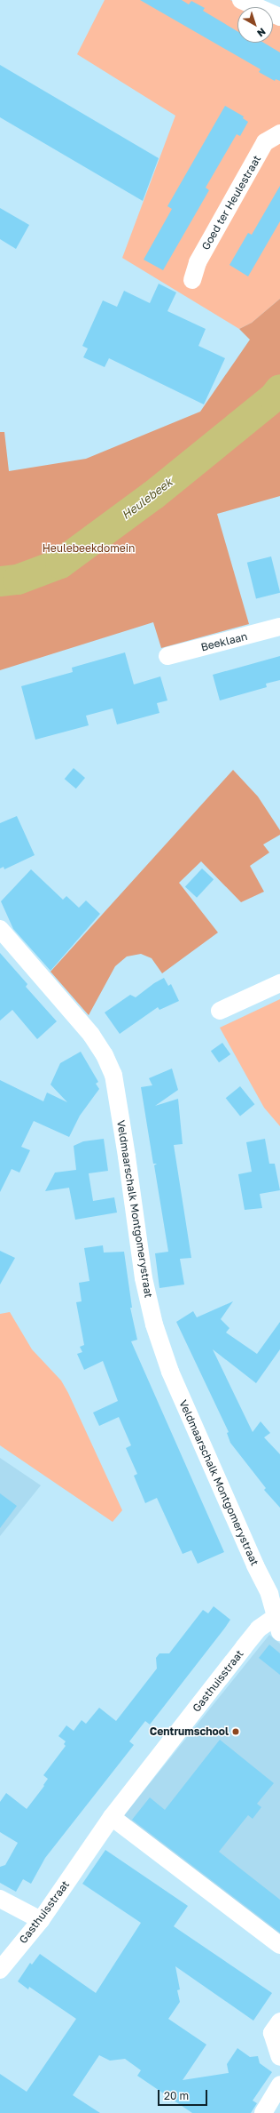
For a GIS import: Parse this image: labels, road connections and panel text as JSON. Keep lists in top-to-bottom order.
{
  "streets": {
    "street": [
      "Goed ter Heulestraat",
      "Beeklaan",
      "Veldmaarschalk Montgomerystraat",
      "Gasthuisstraat"
    ]
  },
  "crossings": [
    ["Veldmaarschalk Montgomerystraat", "Gasthuisstraat"]
  ],
  "water": ["Heulebeek"],
  "parks": ["Heulebeekdomein"],
  "places": ["Centrumschool"],
  "scale_bar": "20 m",
  "north": "bottom right"
}
